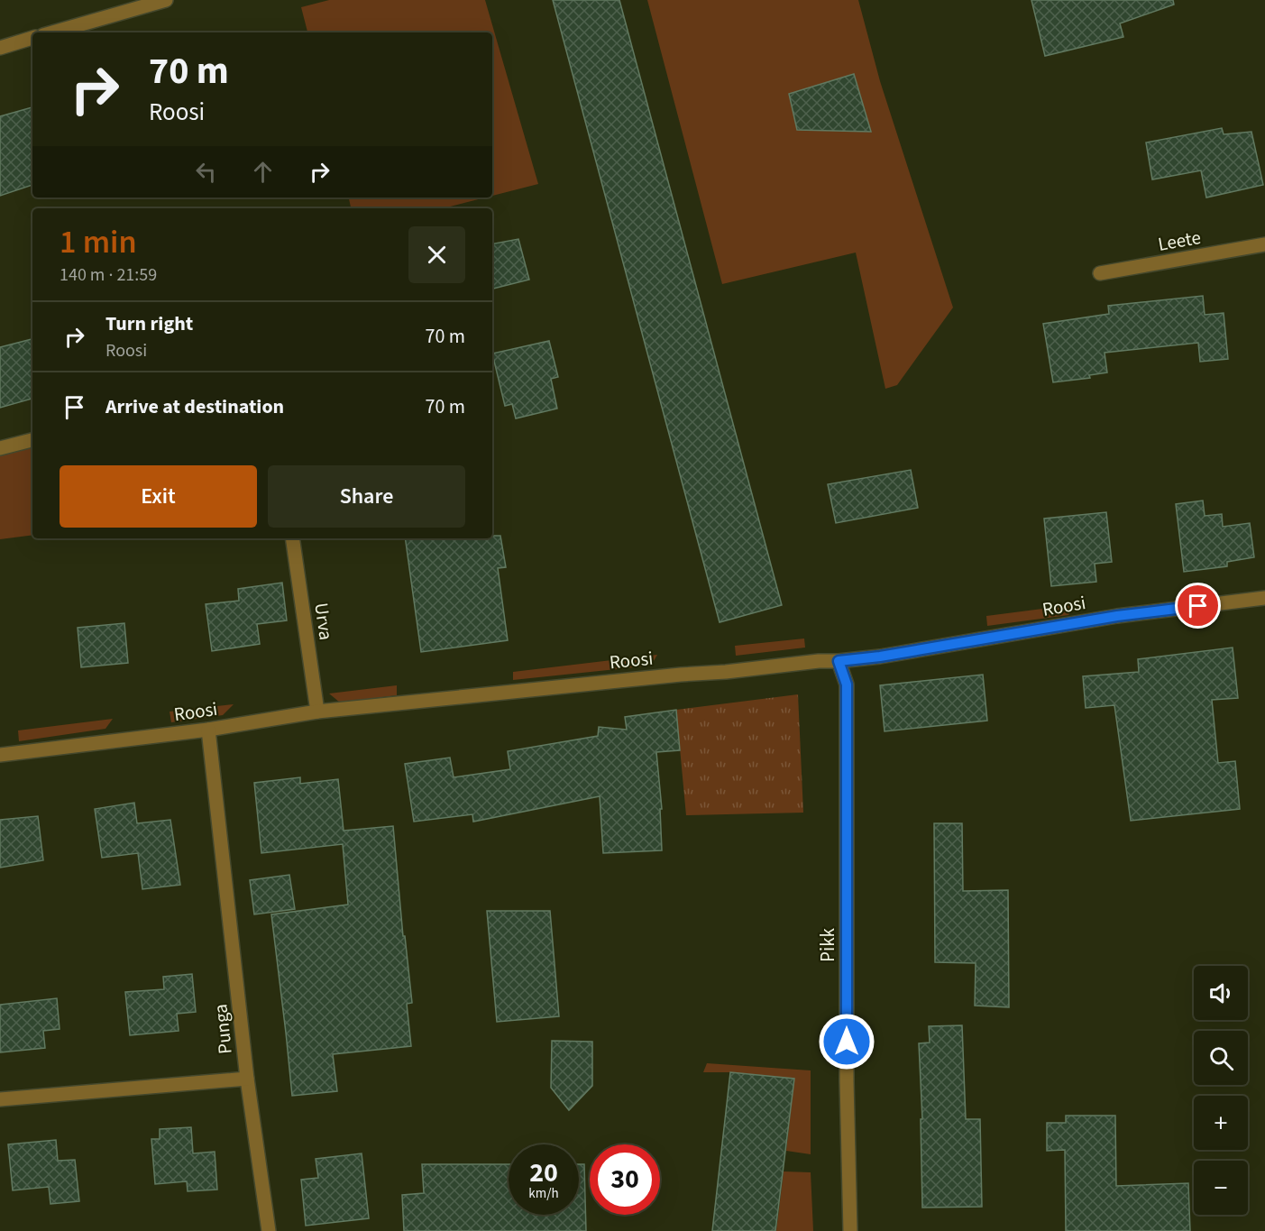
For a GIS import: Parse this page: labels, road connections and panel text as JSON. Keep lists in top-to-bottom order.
{
  "streets": {
    "street": [
      "Leete",
      "Roosi",
      "Urva",
      "Pikk",
      "Punga"
    ]
  },
  "crossings": [
    ["Roosi", "Urva"],
    ["Roosi", "Pikk"],
    ["Roosi", "Punga"]
  ],
  "page": {
    "turn": ["70 m", "Roosi"],
    "heading": ["1 min", "140 m · 21:59"],
    "list": [
      {
        "name": "Turn right",
        "note": "Roosi",
        "value": "70 m"
      },
      {
        "name": "Arrive at destination",
        "value": "70 m"
      }
    ],
    "buttons": ["Exit", "Share"],
    "map_buttons": ["+", "−"],
    "speed": "20 km/h",
    "limit": "30"
  }
}
